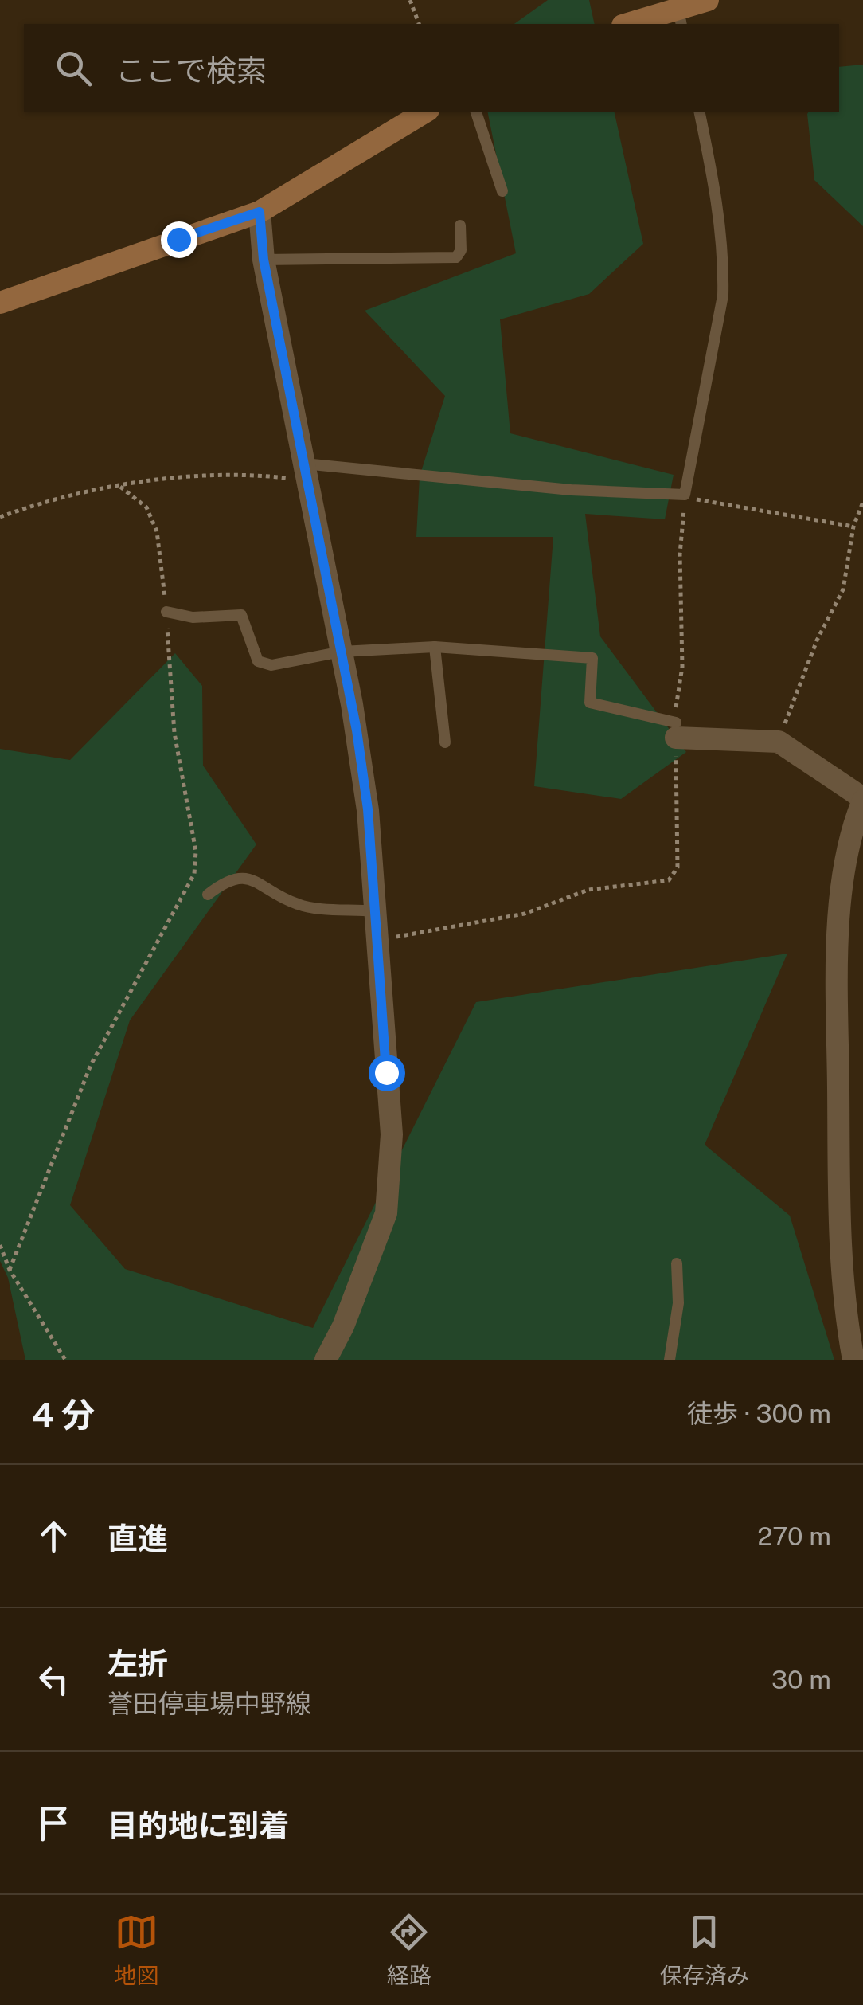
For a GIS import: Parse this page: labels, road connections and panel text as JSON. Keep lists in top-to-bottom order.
{
  "page": {
    "search": "ここで検索",
    "heading": ["4 分", "徒歩 · 300 m"],
    "list": [
      ["直進", "270 m"],
      ["左折", "誉田停車場中野線", "30 m"],
      "目的地に到着"
    ],
    "nav": ["地図", "経路", "保存済み"]
  }
}
